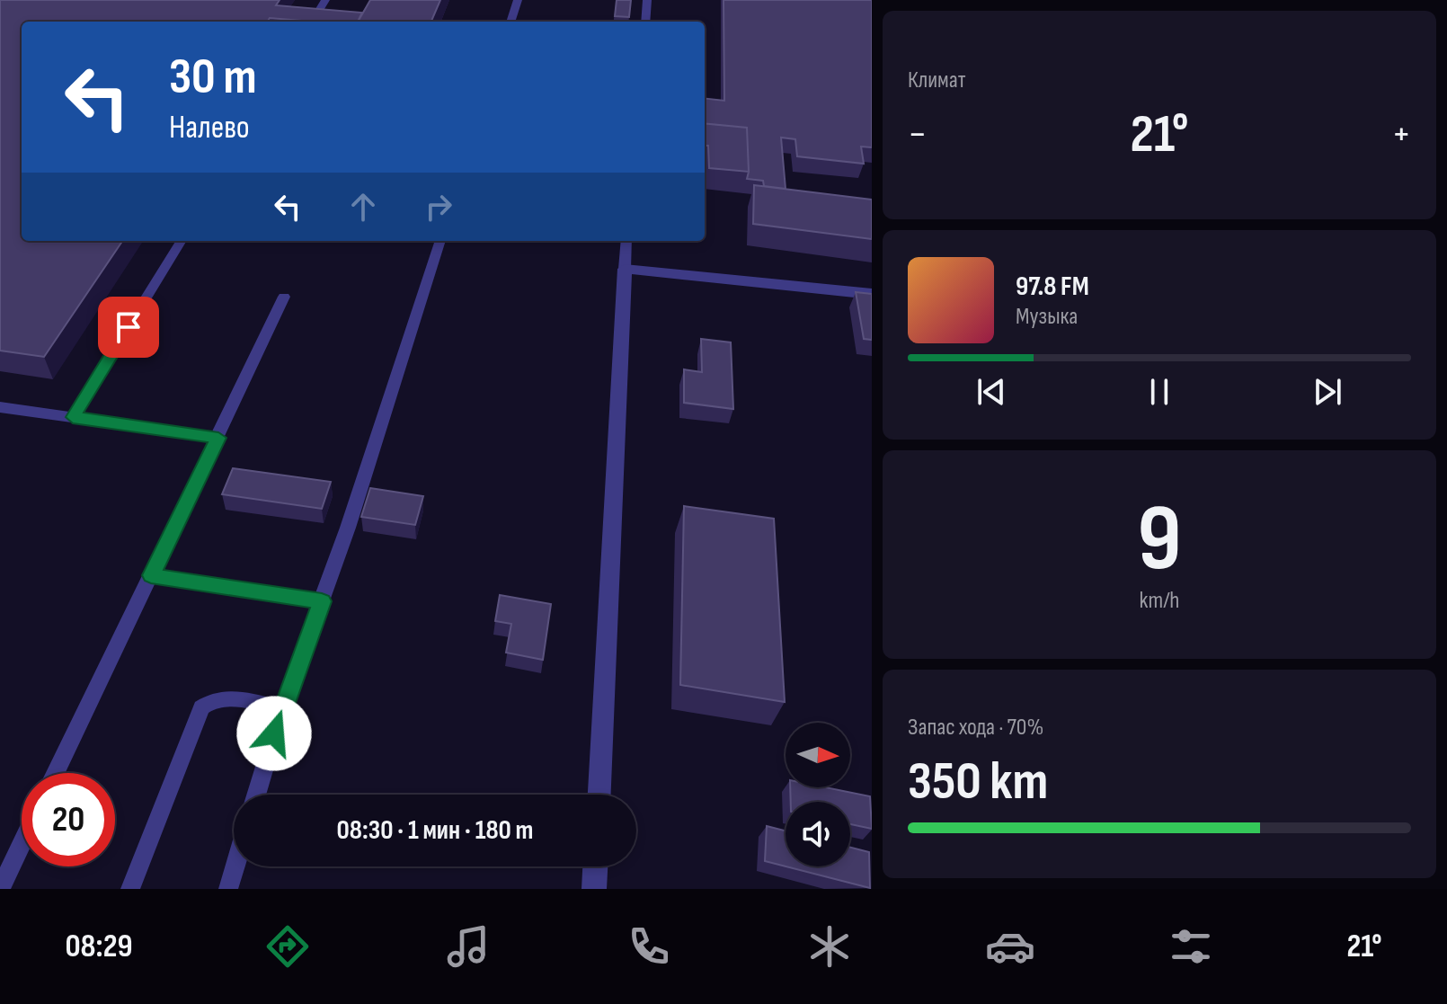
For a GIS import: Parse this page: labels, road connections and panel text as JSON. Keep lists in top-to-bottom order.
{
  "north": "right",
  "page": {
    "tile": [
      "Климат",
      ["9", "km/h"],
      ["Запас хода · 70%", "350 km"]
    ],
    "turn": ["30 m", "Налево"],
    "heat": ["−", "21°", "+"],
    "song": ["97.8 FM", "Музыка"],
    "limit": "20",
    "trip": "08:30 · 1 мин · 180 m",
    "tabs": ["08:29", "21°"]
  }
}
